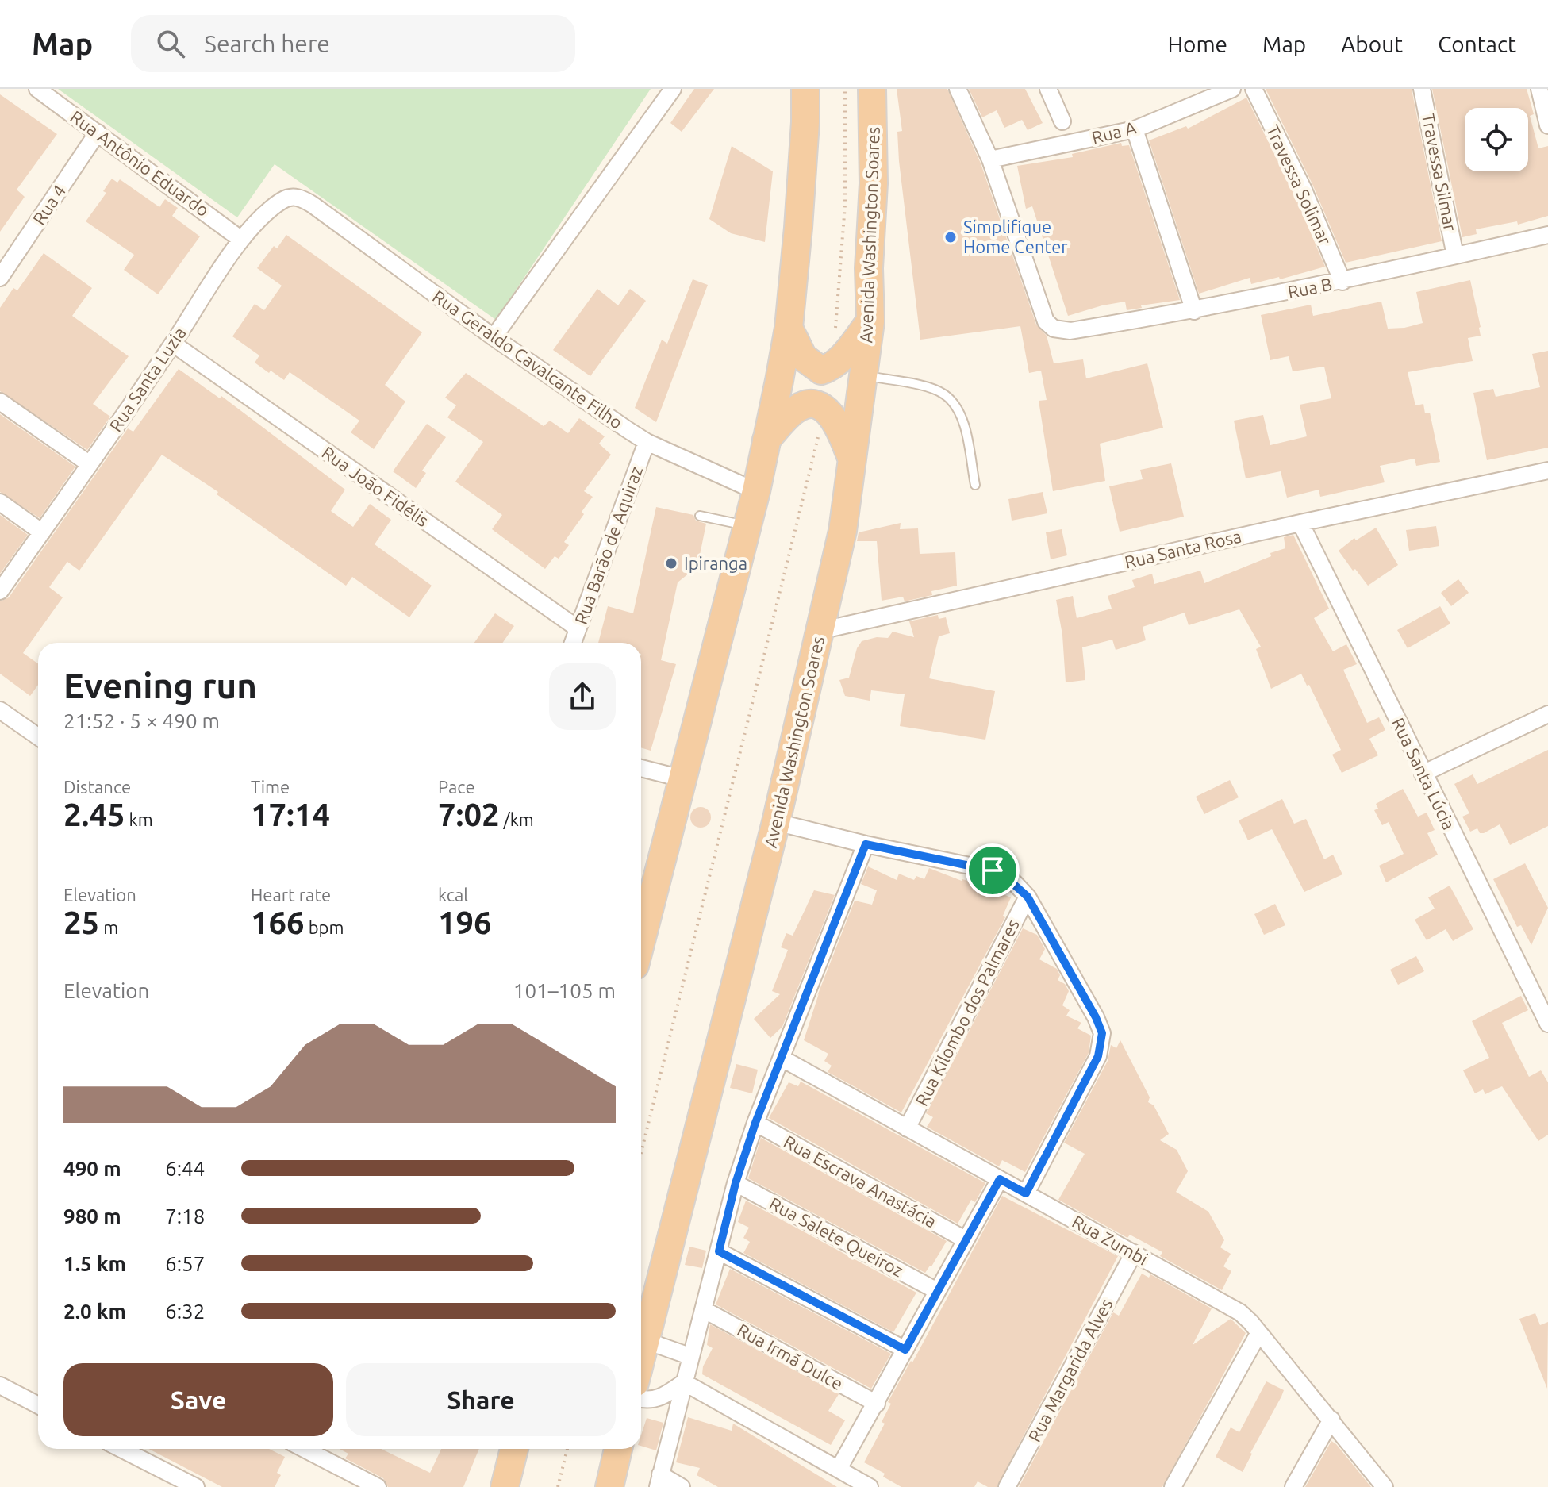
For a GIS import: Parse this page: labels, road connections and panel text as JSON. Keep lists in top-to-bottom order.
{
  "streets": {
    "highway": ["Avenida Washington Soares"],
    "street": [
      "Rua A",
      "Rua Antônio Eduardo",
      "Travessa Silmar",
      "Travessa Solimar",
      "Rua 4",
      "Rua B",
      "Rua Geraldo Cavalcante Filho",
      "Rua Santa Luzia",
      "Rua João Fidélis",
      "Rua Barão de Aquiraz",
      "Rua Santa Rosa",
      "Rua Santa Lúcia",
      "Rua Kilombo dos Palmares",
      "Rua Escrava Anastácia",
      "Rua Salete Queiroz",
      "Rua Zumbi",
      "Rua Irmã Dulce",
      "Rua Margarida Alves"
    ]
  },
  "crossings": [
    ["Rua A", "Rua B"],
    ["Rua Antônio Eduardo", "Rua 4"],
    ["Rua Antônio Eduardo", "Rua Santa Luzia"],
    ["Travessa Silmar", "Rua B"],
    ["Travessa Solimar", "Rua B"],
    ["Avenida Washington Soares", "Rua Santa Rosa"],
    ["Rua Geraldo Cavalcante Filho", "Rua Santa Luzia"],
    ["Rua Geraldo Cavalcante Filho", "Rua Barão de Aquiraz"],
    ["Rua Santa Luzia", "Rua João Fidélis"],
    ["Rua João Fidélis", "Rua Barão de Aquiraz"],
    ["Rua Santa Rosa", "Rua Santa Lúcia"],
    ["Rua Kilombo dos Palmares", "Rua Zumbi"],
    ["Rua Zumbi", "Rua Margarida Alves"]
  ],
  "places": ["Simplifique Home Center", "Ipiranga"],
  "page": {
    "header": "Map",
    "search": "Search here",
    "nav": [
      "Home",
      "Map",
      "About",
      "Contact"
    ],
    "heading": ["Evening run", "21:52 · 5 × 490 m"],
    "stats": [
      ["Distance", "2.45 km"],
      ["Time", "17:14"],
      ["Pace", "7:02 /km"],
      ["Elevation", "25 m"],
      ["Heart rate", "166 bpm"],
      ["kcal", "196"]
    ],
    "chart": ["Elevation", "101–105 m"],
    "list": [
      {
        "name": "490 m",
        "note": "6:44"
      },
      {
        "name": "980 m",
        "note": "7:18"
      },
      {
        "name": "1.5 km",
        "note": "6:57"
      },
      {
        "name": "2.0 km",
        "note": "6:32"
      }
    ],
    "buttons": ["Save", "Share"]
  }
}
